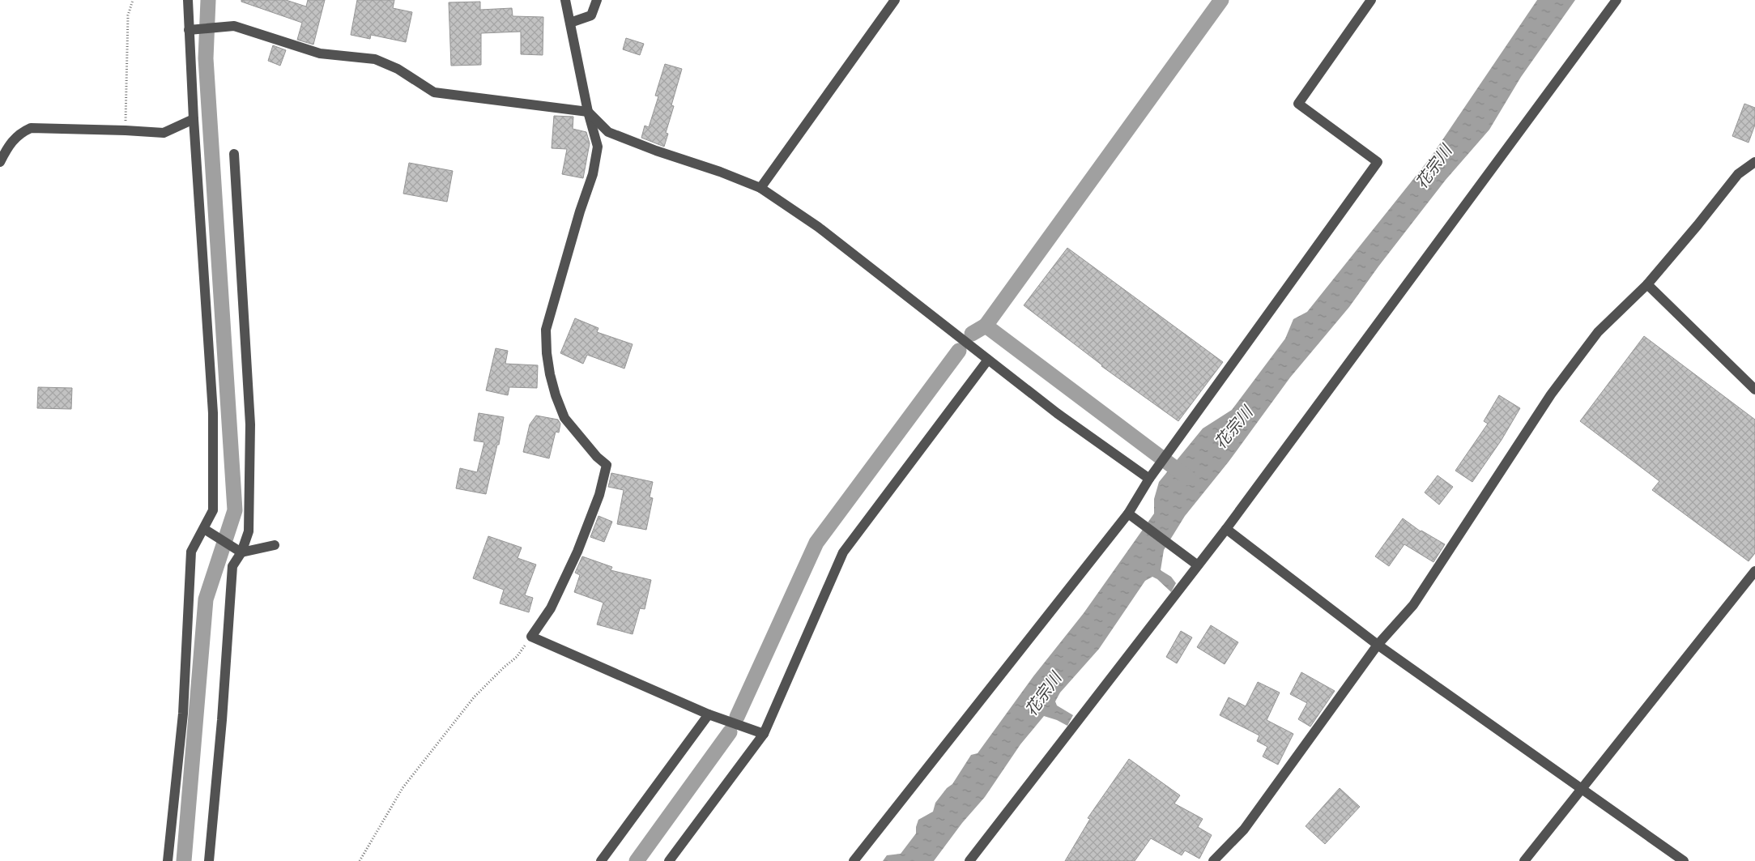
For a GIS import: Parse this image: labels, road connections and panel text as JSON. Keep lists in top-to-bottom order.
{
  "water": ["花宗川"]
}
